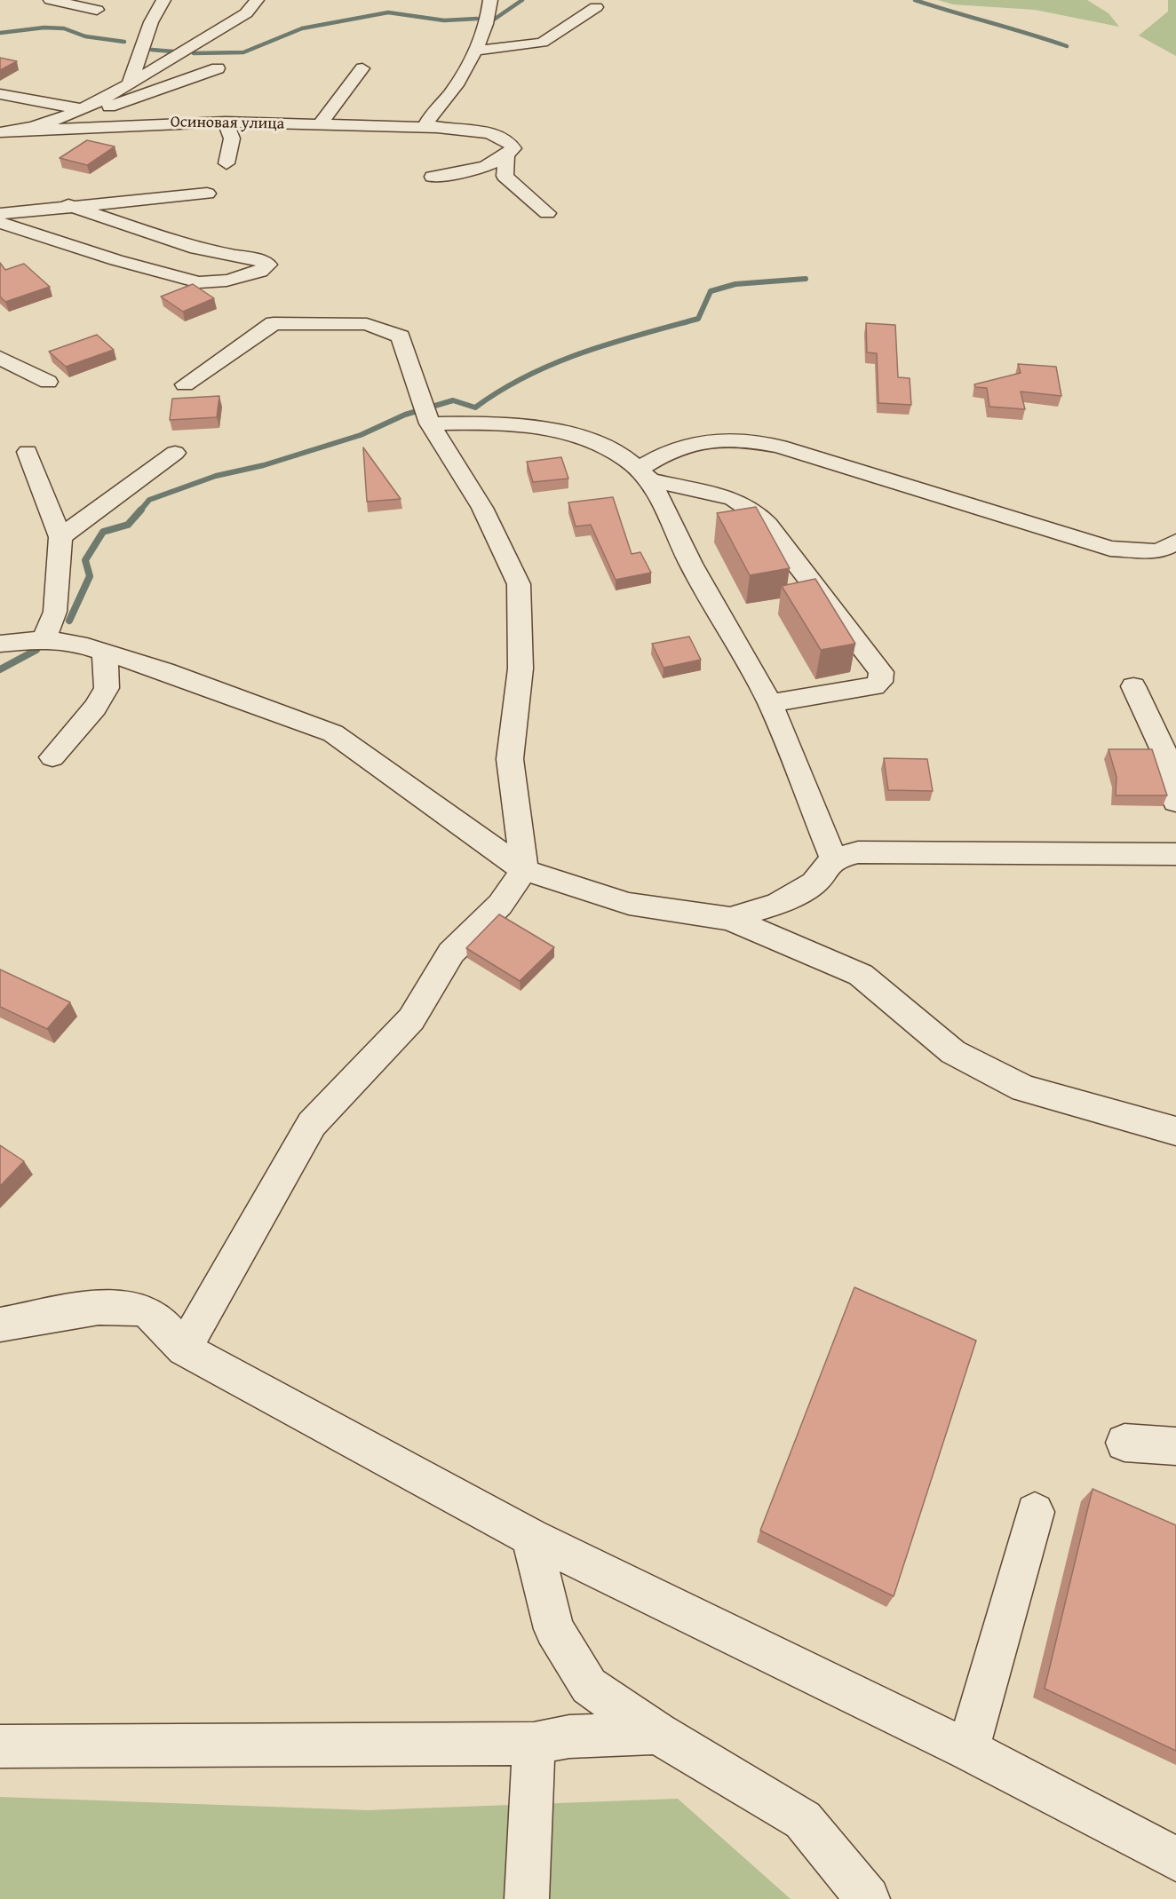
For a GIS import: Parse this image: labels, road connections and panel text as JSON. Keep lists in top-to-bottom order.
{
  "streets": {
    "street": ["Осиновая улица"]
  }
}
